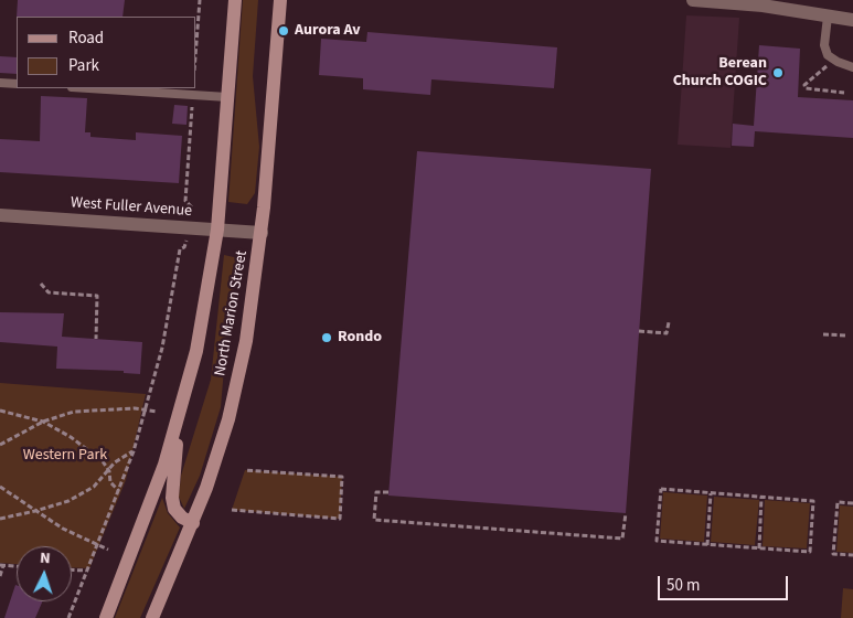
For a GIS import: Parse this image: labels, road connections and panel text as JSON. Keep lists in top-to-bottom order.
{
  "streets": {
    "main road": ["North Marion Street"],
    "street": ["West Fuller Avenue"]
  },
  "crossings": [
    ["West Fuller Avenue", "North Marion Street"]
  ],
  "parks": ["Western Park"],
  "places": ["Aurora Av", "Berean Church COGIC", "Rondo"],
  "legend": ["Road", "Park"],
  "scale_bar": "50 m",
  "north": "top"
}
